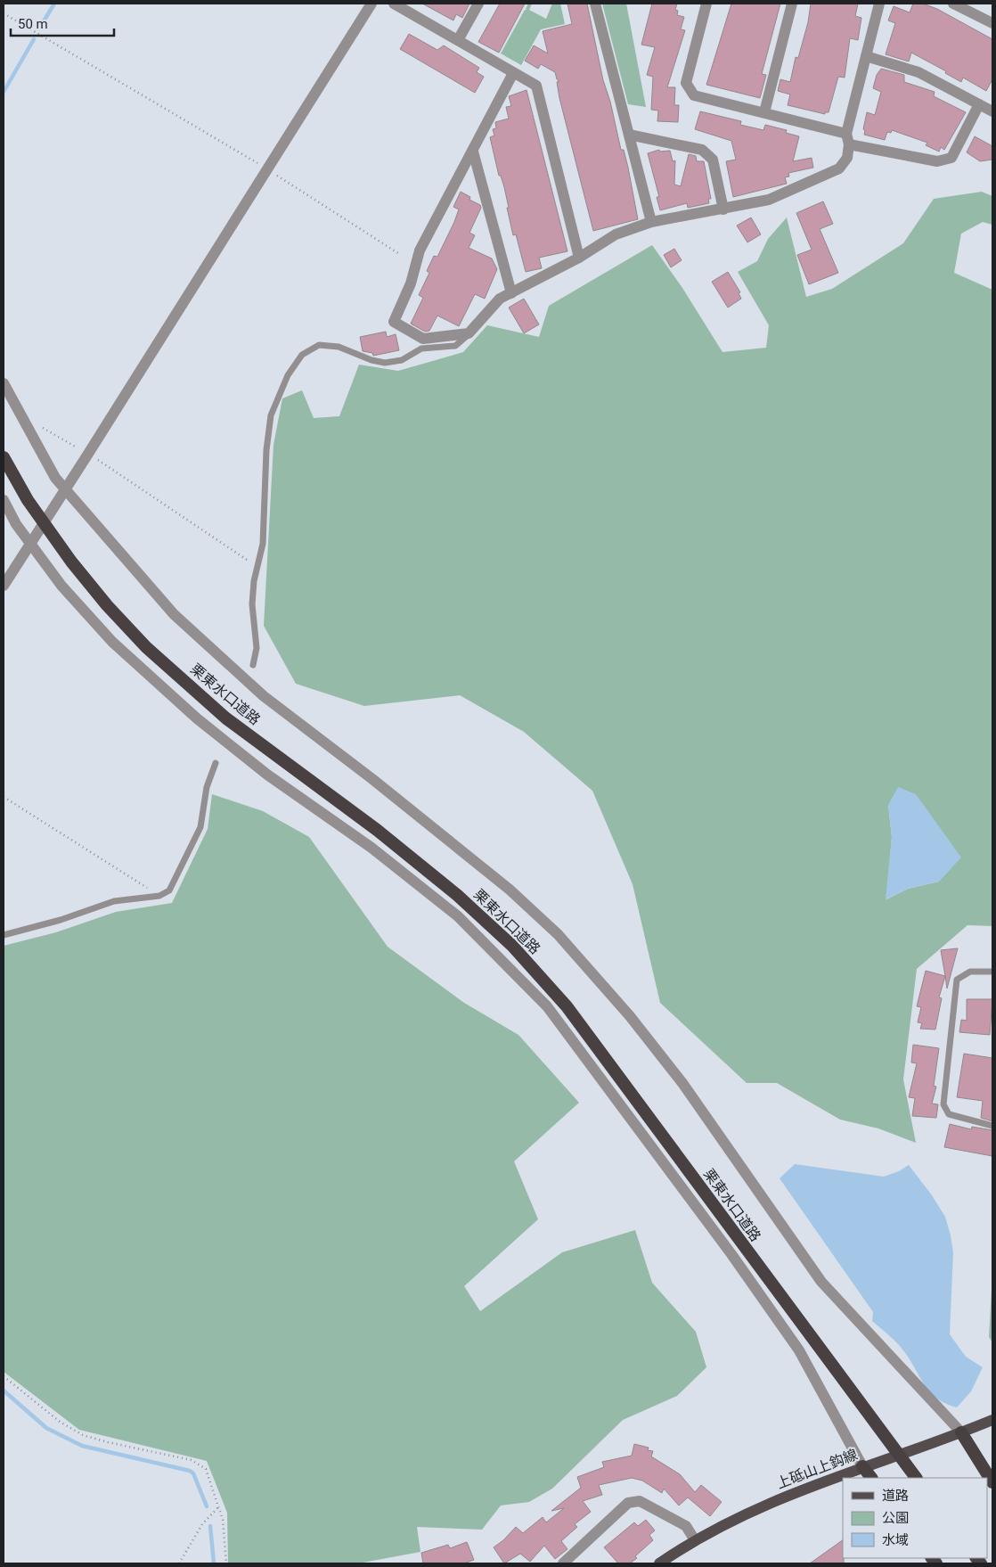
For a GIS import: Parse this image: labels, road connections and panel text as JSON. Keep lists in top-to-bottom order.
{
  "streets": {
    "highway": ["栗東水口道路"],
    "main road": ["上砥山上鈎線"]
  },
  "legend": ["道路", "公園", "水域"],
  "scale_bar": "50 m"
}
